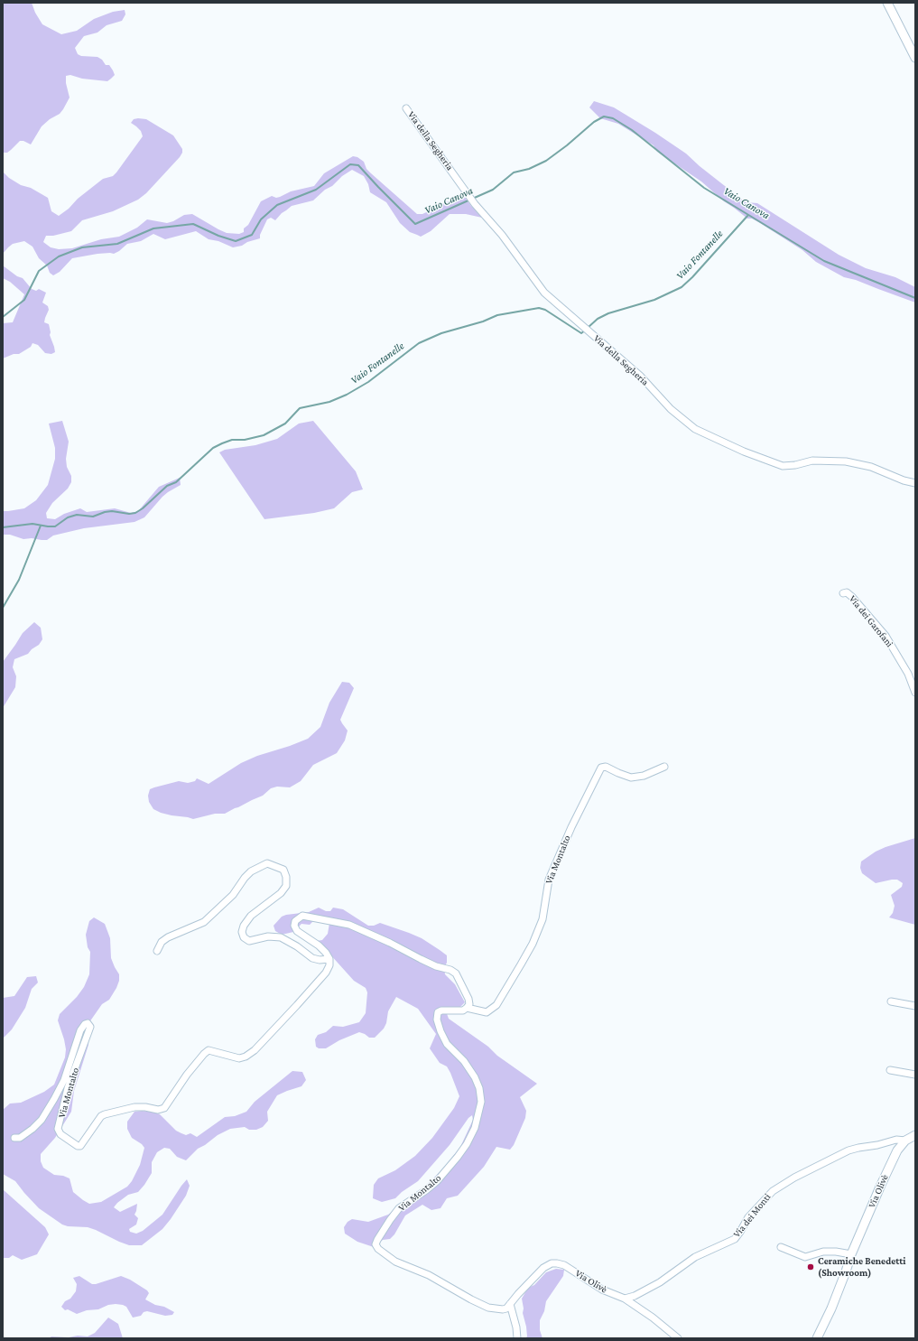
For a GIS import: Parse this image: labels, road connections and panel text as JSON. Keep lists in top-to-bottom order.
{
  "streets": {
    "street": [
      "Via della Segheria",
      "Via dei Garofani",
      "Via Montalto",
      "Via Olivè",
      "Via dei Monti"
    ]
  },
  "crossings": [
    ["Via Montalto", "Via Olivè"],
    ["Via Olivè", "Via dei Monti"]
  ],
  "water": ["Vaio Canova", "Vaio Fontanelle"],
  "places": ["Ceramiche Benedetti (Showroom)"]
}
